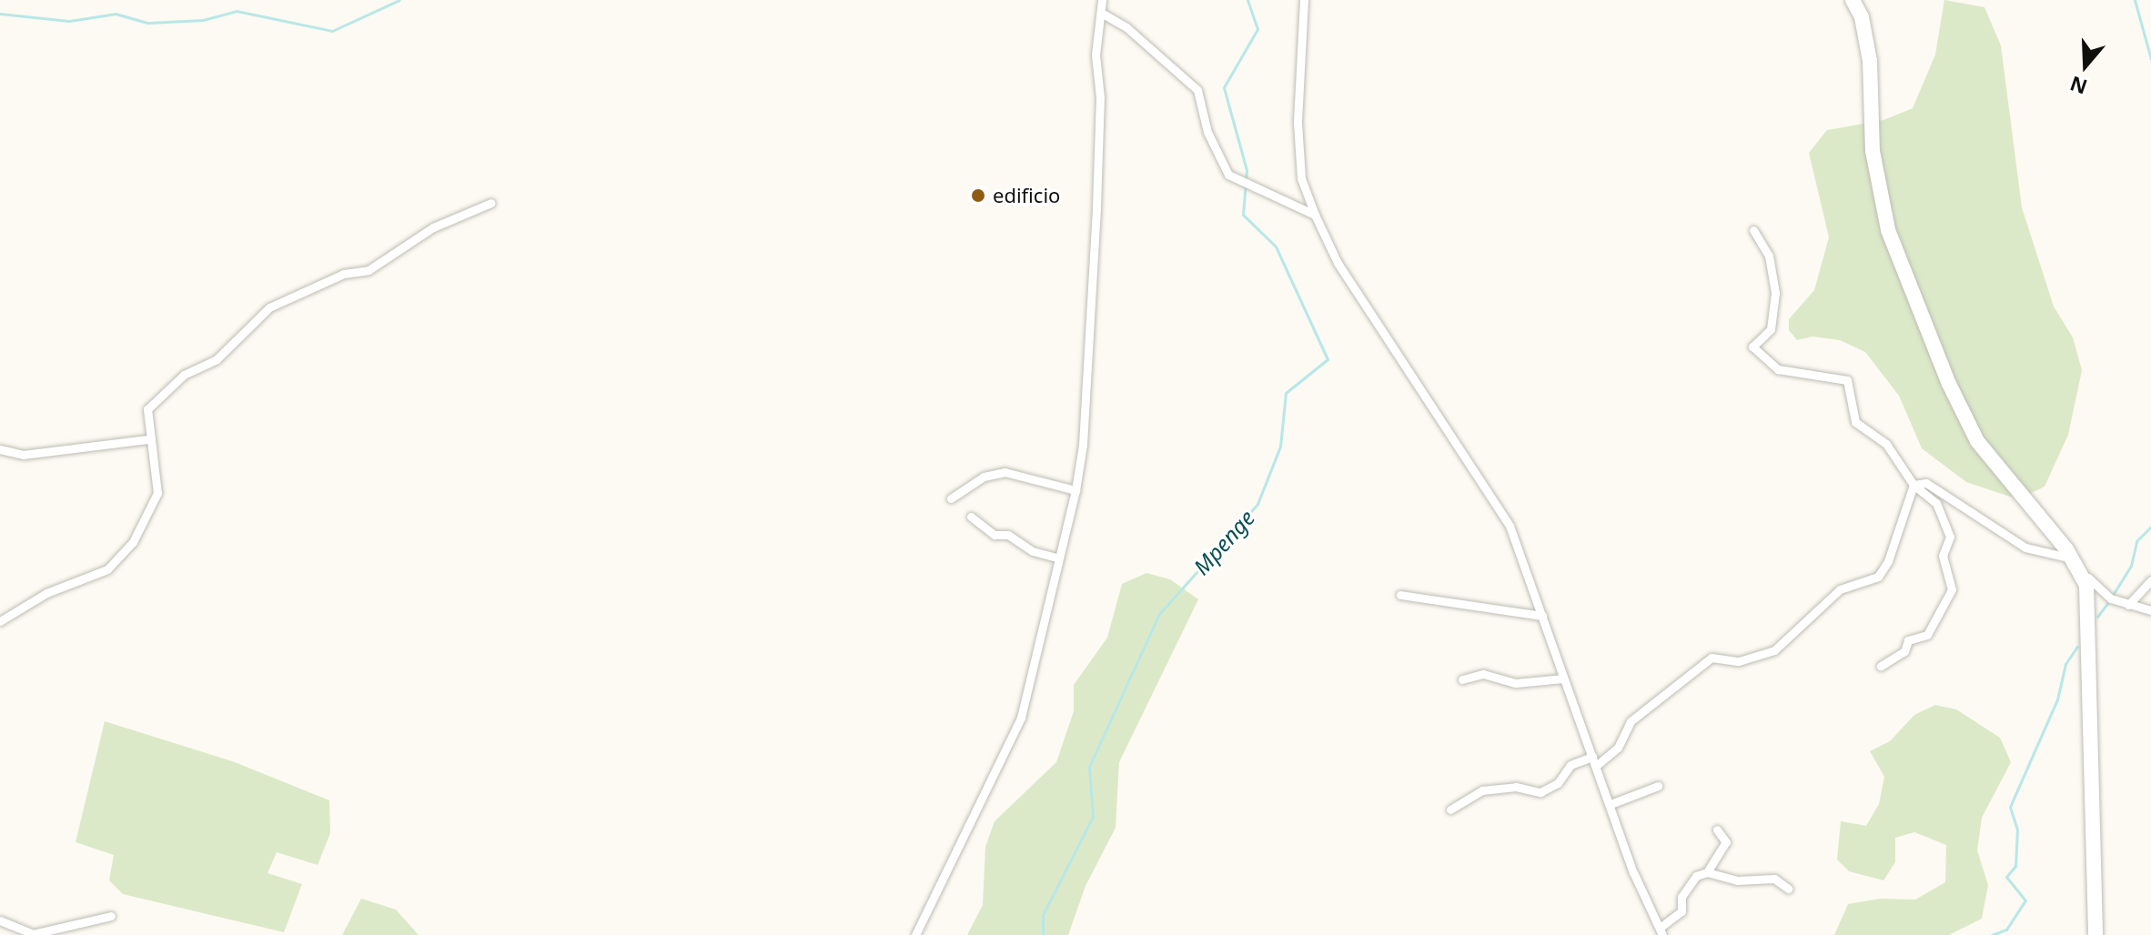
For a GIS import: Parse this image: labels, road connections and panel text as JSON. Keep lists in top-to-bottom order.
{
  "water": ["Mpenge"],
  "places": ["edificio"],
  "north": "bottom"
}
